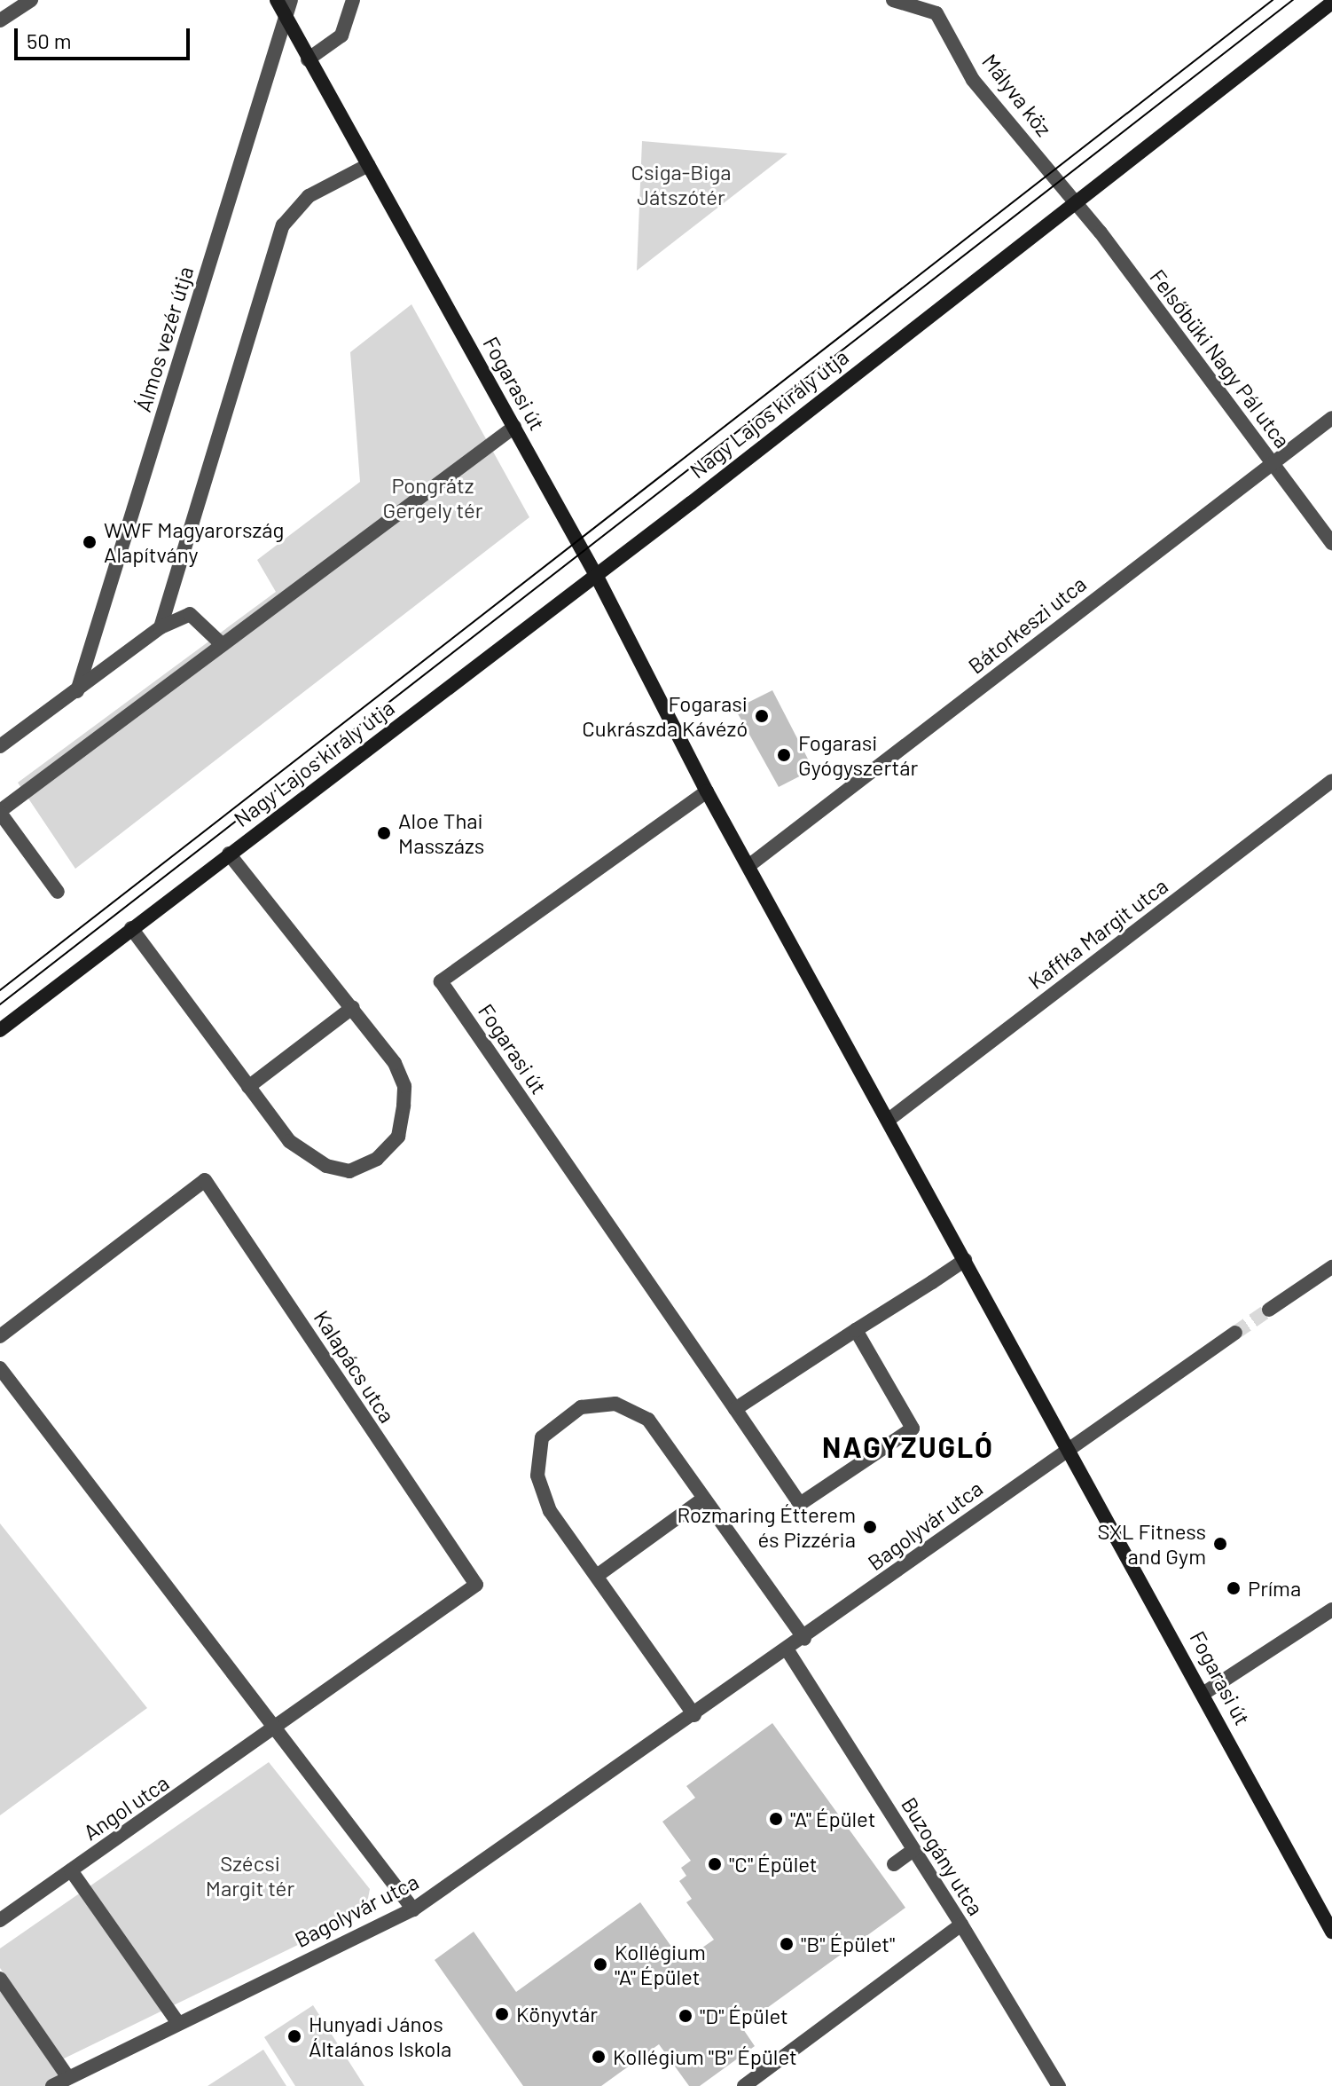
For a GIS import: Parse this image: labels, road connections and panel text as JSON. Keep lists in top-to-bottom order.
{
  "streets": {
    "main road": ["Fogarasi út", "Nagy Lajos király útja"],
    "street": [
      "Mályva köz",
      "Álmos vezér útja",
      "Felsőbüki Nagy Pál utca",
      "Bátorkeszi utca",
      "Kaffka Margit utca",
      "Kalapács utca",
      "Bagolyvár utca",
      "Angol utca",
      "Buzogány utca"
    ]
  },
  "crossings": [
    ["Mályva köz", "Felsőbüki Nagy Pál utca"],
    ["Mályva köz", "Nagy Lajos király útja"],
    ["Álmos vezér útja", "Fogarasi út"],
    ["Felsőbüki Nagy Pál utca", "Nagy Lajos király útja"],
    ["Felsőbüki Nagy Pál utca", "Bátorkeszi utca"],
    ["Fogarasi út", "Nagy Lajos király útja"],
    ["Fogarasi út", "Bátorkeszi utca"],
    ["Fogarasi út", "Kaffka Margit utca"],
    ["Fogarasi út", "Bagolyvár utca"],
    ["Kalapács utca", "Angol utca"],
    ["Bagolyvár utca", "Buzogány utca"]
  ],
  "districts": ["NAGYZUGLÓ"],
  "parks": ["Csiga-Biga Játszótér", "Pongrátz Gergely tér", "Szécsi Margit tér"],
  "places": [
    "WWF Magyarország Alapítvány",
    "Fogarasi Cukrászda Kávézó",
    "Fogarasi Gyógyszertár",
    "Aloe Thai Masszázs",
    "Rozmaring Étterem és Pizzéria",
    "SXL Fitness and Gym",
    "Príma",
    "\"A\" Épület",
    "\"C\" Épület",
    "\"B\" Épület\"",
    "Kollégium \"A\" Épület",
    "Könyvtár",
    "\"D\" Épület",
    "Hunyadi János Általános Iskola",
    "Kollégium \"B\" Épület"
  ],
  "scale_bar": "50 m"
}
